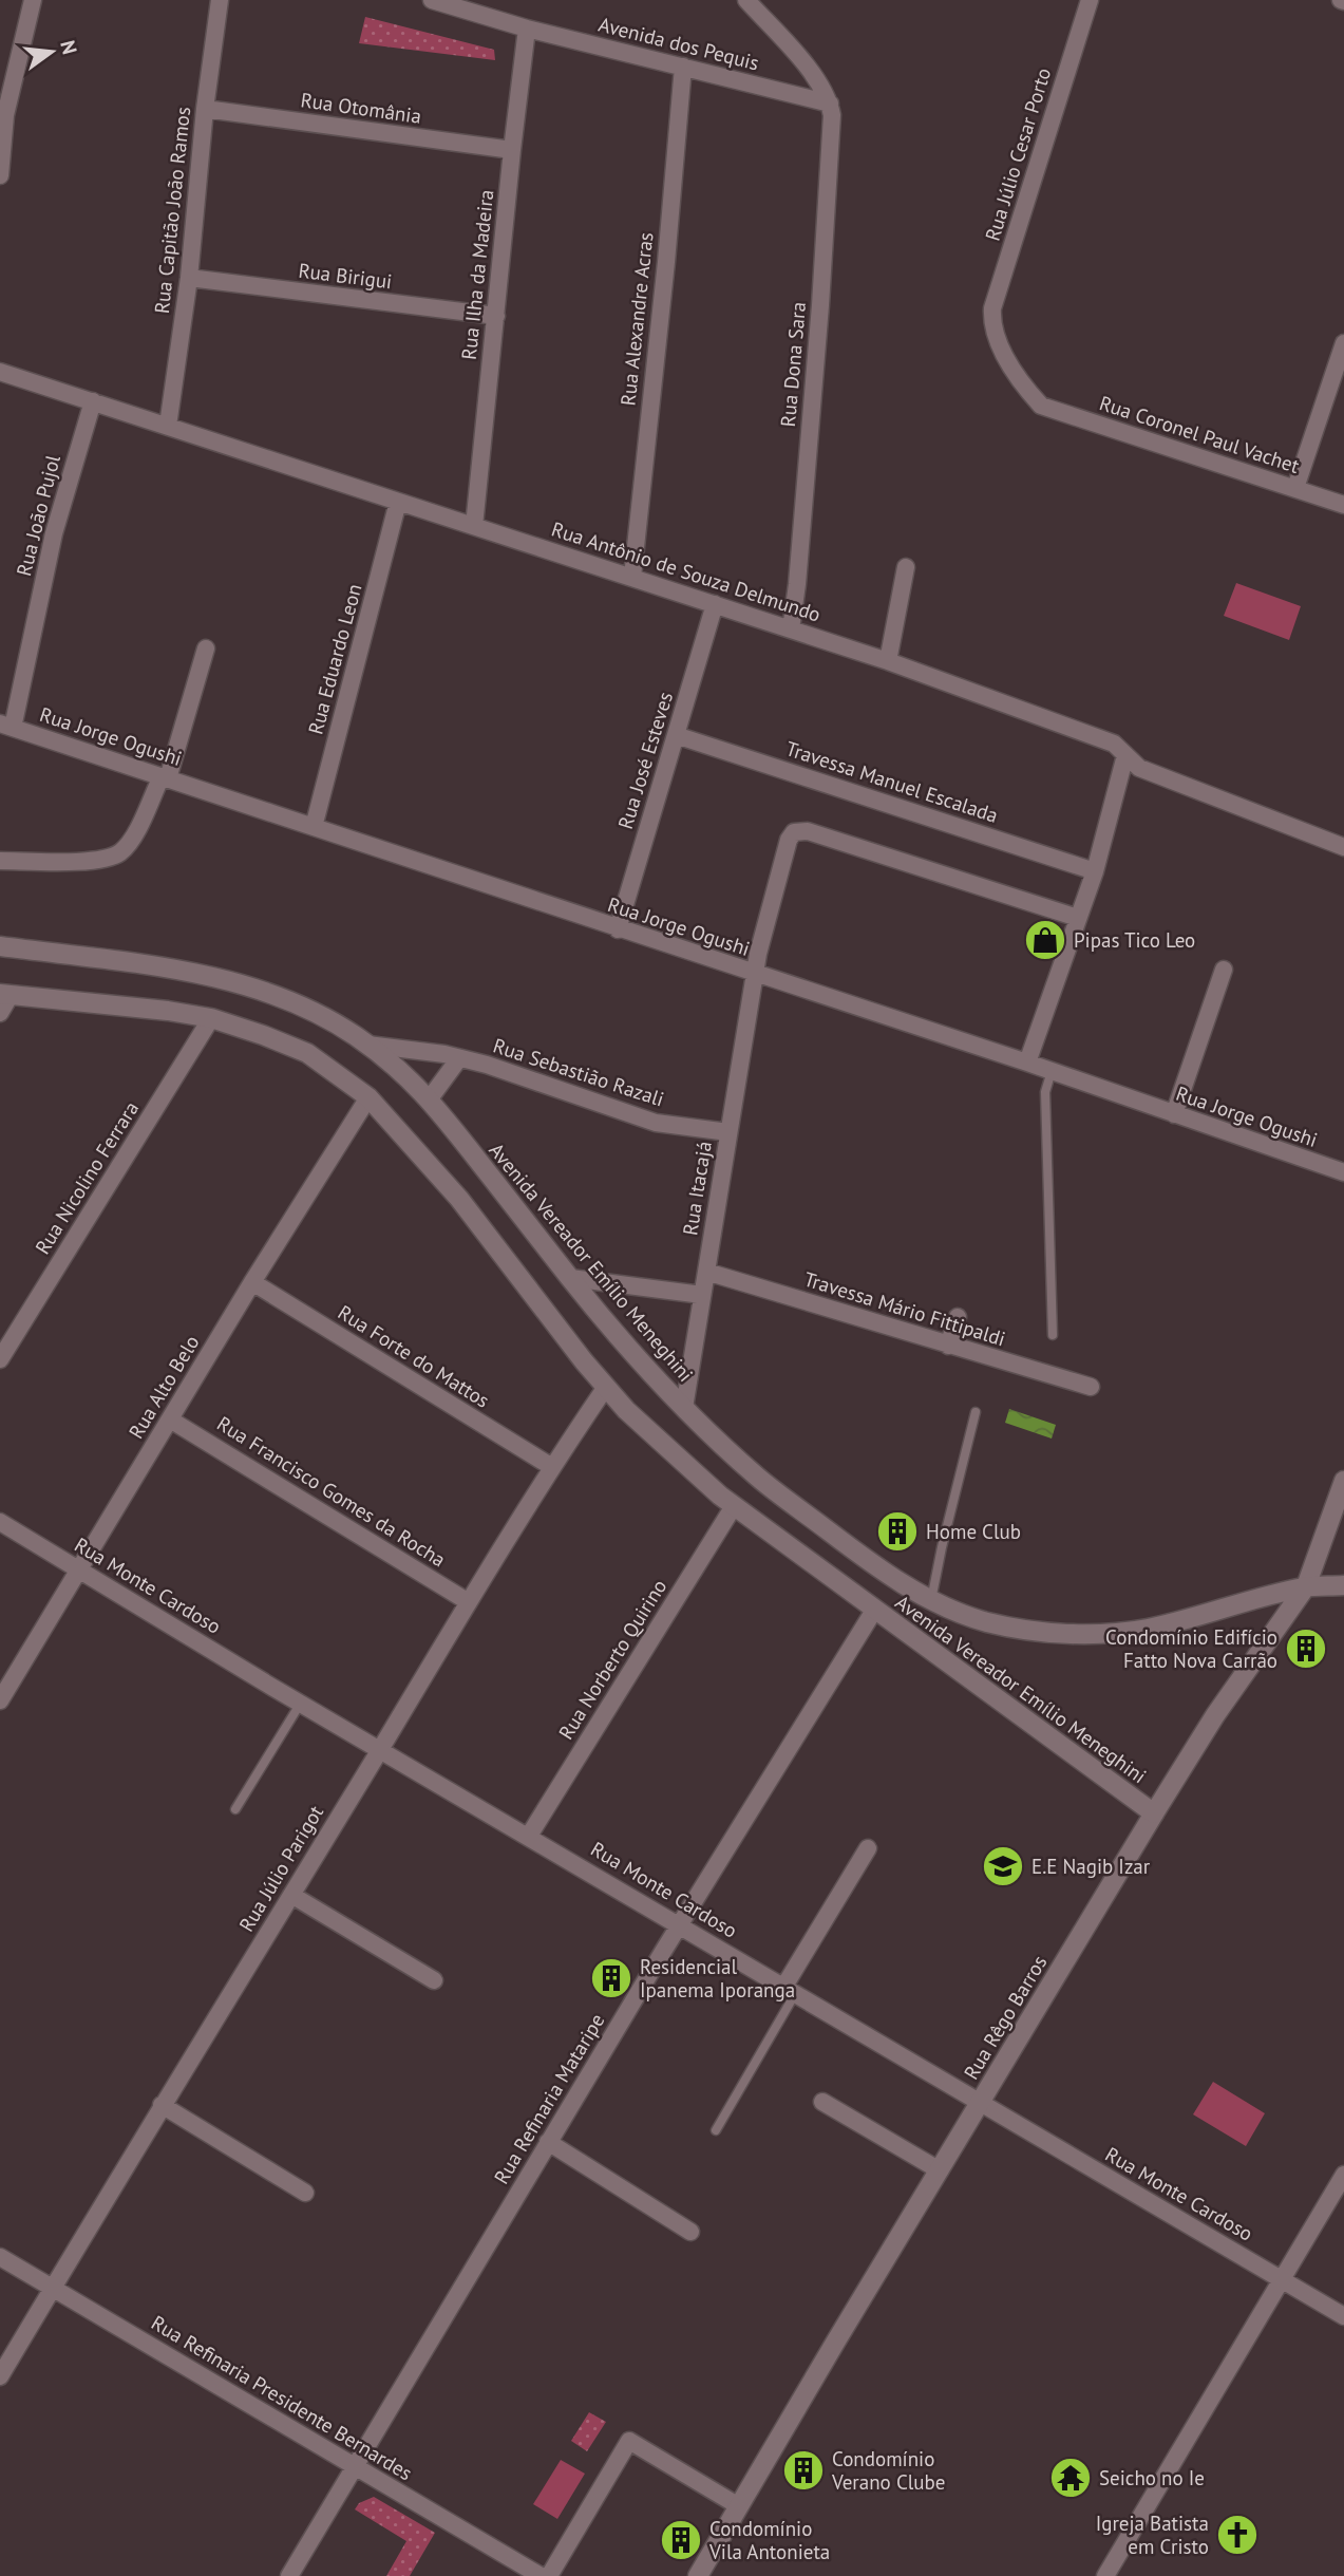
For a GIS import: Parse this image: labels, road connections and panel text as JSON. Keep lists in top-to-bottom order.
{
  "streets": {
    "main road": ["Avenida Vereador Emílio Meneghini", "Rua Rêgo Barros"],
    "street": [
      "Avenida dos Pequis",
      "Rua Otomânia",
      "Rua Júlio Cesar Porto",
      "Rua Capitão João Ramos",
      "Rua Ilha da Madeira",
      "Rua Birigui",
      "Rua Alexandre Acras",
      "Rua Dona Sara",
      "Rua Coronel Paul Vachet",
      "Rua João Pujol",
      "Rua Antônio de Souza Delmundo",
      "Rua Eduardo Leon",
      "Rua Jorge Ogushi",
      "Rua José Esteves",
      "Travessa Manuel Escalada",
      "Rua Sebastião Razali",
      "Rua Nicolino Ferrara",
      "Rua Itacajá",
      "Travessa Mário Fittipaldi",
      "Rua Forte do Mattos",
      "Rua Alto Belo",
      "Rua Francisco Gomes da Rocha",
      "Rua Monte Cardoso",
      "Rua Norberto Quirino",
      "Rua Júlio Parigot",
      "Rua Refinaria Mataripe",
      "Rua Refinaria Presidente Bernardes"
    ]
  },
  "crossings": [
    ["Avenida dos Pequis", "Rua Ilha da Madeira"],
    ["Avenida dos Pequis", "Rua Alexandre Acras"],
    ["Avenida dos Pequis", "Rua Dona Sara"],
    ["Rua Otomânia", "Rua Capitão João Ramos"],
    ["Rua Otomânia", "Rua Ilha da Madeira"],
    ["Rua Júlio Cesar Porto", "Rua Coronel Paul Vachet"],
    ["Rua Capitão João Ramos", "Rua Birigui"],
    ["Rua Capitão João Ramos", "Rua Antônio de Souza Delmundo"],
    ["Rua Ilha da Madeira", "Rua Birigui"],
    ["Rua Ilha da Madeira", "Rua Antônio de Souza Delmundo"],
    ["Rua Alexandre Acras", "Rua Antônio de Souza Delmundo"],
    ["Rua Dona Sara", "Rua Antônio de Souza Delmundo"],
    ["Rua João Pujol", "Rua Antônio de Souza Delmundo"],
    ["Rua João Pujol", "Rua Jorge Ogushi"],
    ["Rua Antônio de Souza Delmundo", "Rua Eduardo Leon"],
    ["Rua Antônio de Souza Delmundo", "Rua José Esteves"],
    ["Rua Eduardo Leon", "Rua Jorge Ogushi"],
    ["Rua Jorge Ogushi", "Rua José Esteves"],
    ["Rua Jorge Ogushi", "Rua Itacajá"],
    ["Rua José Esteves", "Travessa Manuel Escalada"],
    ["Rua Sebastião Razali", "Rua Itacajá"],
    ["Rua Sebastião Razali", "Avenida Vereador Emílio Meneghini"],
    ["Rua Nicolino Ferrara", "Avenida Vereador Emílio Meneghini"],
    ["Rua Itacajá", "Avenida Vereador Emílio Meneghini"],
    ["Rua Itacajá", "Travessa Mário Fittipaldi"],
    ["Avenida Vereador Emílio Meneghini", "Rua Alto Belo"],
    ["Avenida Vereador Emílio Meneghini", "Rua Norberto Quirino"],
    ["Avenida Vereador Emílio Meneghini", "Rua Júlio Parigot"],
    ["Avenida Vereador Emílio Meneghini", "Rua Rêgo Barros"],
    ["Avenida Vereador Emílio Meneghini", "Rua Refinaria Mataripe"],
    ["Rua Forte do Mattos", "Rua Alto Belo"],
    ["Rua Forte do Mattos", "Rua Júlio Parigot"],
    ["Rua Alto Belo", "Rua Francisco Gomes da Rocha"],
    ["Rua Alto Belo", "Rua Monte Cardoso"],
    ["Rua Francisco Gomes da Rocha", "Rua Júlio Parigot"],
    ["Rua Monte Cardoso", "Rua Norberto Quirino"],
    ["Rua Monte Cardoso", "Rua Júlio Parigot"],
    ["Rua Monte Cardoso", "Rua Rêgo Barros"],
    ["Rua Monte Cardoso", "Rua Refinaria Mataripe"],
    ["Rua Júlio Parigot", "Rua Refinaria Presidente Bernardes"],
    ["Rua Refinaria Mataripe", "Rua Refinaria Presidente Bernardes"]
  ],
  "places": {
    "shop": ["Pipas Tico Leo"],
    "building": [
      "Home Club",
      "Condomínio Edifício Fatto Nova Carrão",
      "Residencial Ipanema Iporanga",
      "Condomínio Verano Clube",
      "Condomínio Vila Antonieta"
    ],
    "school or university": ["E.E Nagib Izar"],
    "temple": ["Seicho no Ie"],
    "church": ["Igreja Batista em Cristo"]
  },
  "north": "right"
}
